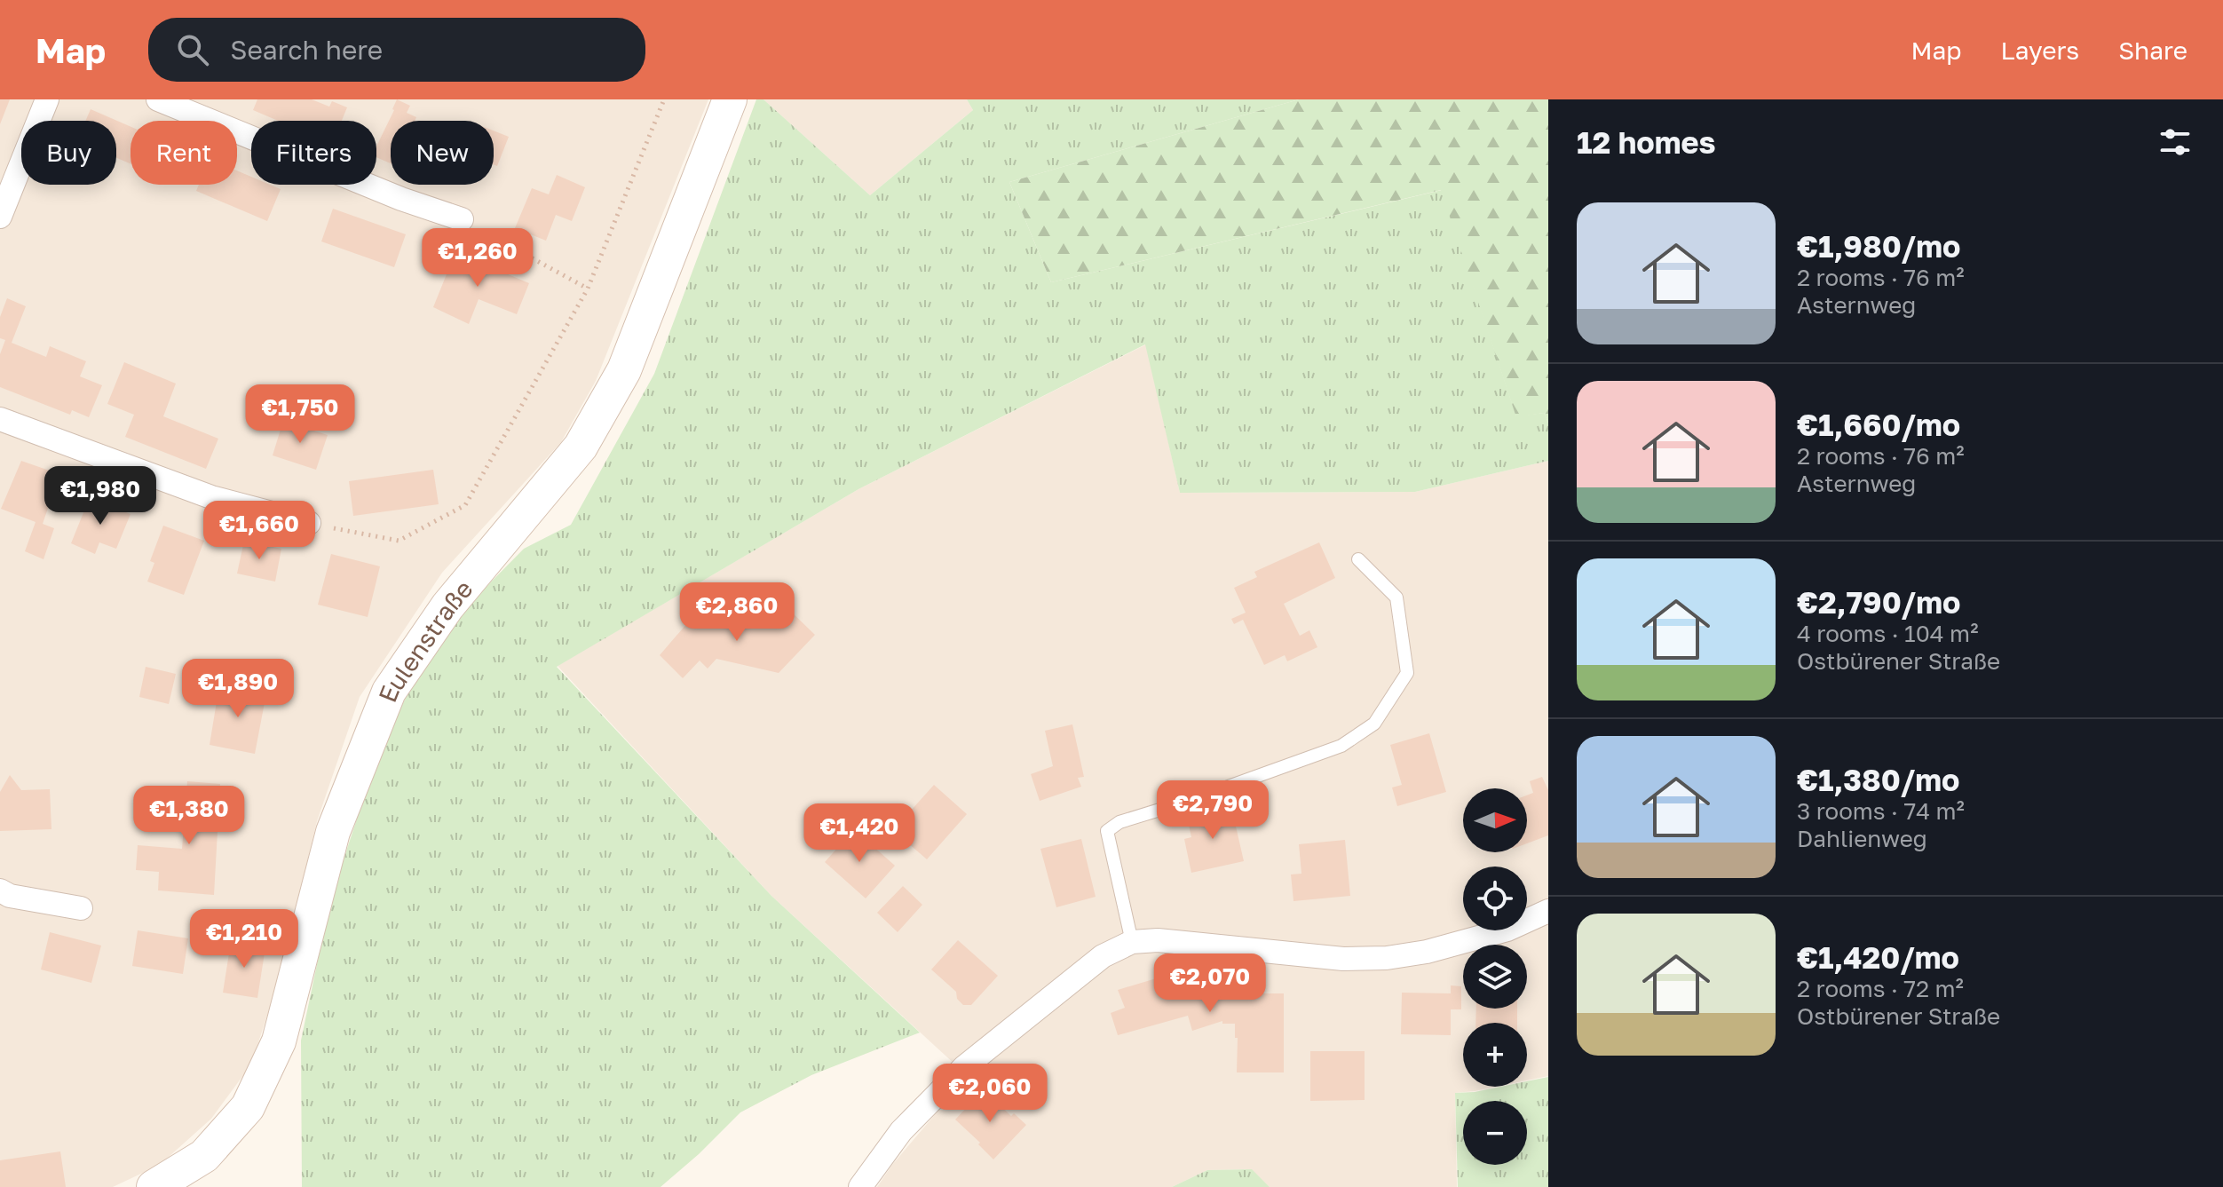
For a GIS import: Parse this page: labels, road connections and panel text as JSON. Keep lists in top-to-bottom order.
{
  "streets": {
    "main road": ["Eulenstraße"]
  },
  "north": "right",
  "page": {
    "header": "Map",
    "search": "Search here",
    "nav": ["Map", "Layers", "Share"],
    "heading": "12 homes",
    "chip": [
      "Buy",
      "Rent",
      "Filters",
      "New"
    ],
    "list": [
      {
        "name": "€1,980/mo",
        "note": "2 rooms · 76 m² · Asternweg"
      },
      {
        "name": "€1,660/mo",
        "note": "2 rooms · 76 m² · Asternweg"
      },
      {
        "name": "€2,790/mo",
        "note": "4 rooms · 104 m² · Ostbürener Straße"
      },
      {
        "name": "€1,380/mo",
        "note": "3 rooms · 74 m² · Dahlienweg"
      },
      {
        "name": "€1,420/mo",
        "note": "2 rooms · 72 m² · Ostbürener Straße"
      }
    ],
    "price": [
      "€1,260",
      "€1,750",
      "€1,980",
      "€1,660",
      "€2,860",
      "€1,890",
      "€2,790",
      "€1,380",
      "€1,420",
      "€1,210",
      "€2,070",
      "€2,060"
    ],
    "map_buttons": ["+", "−"]
  }
}
